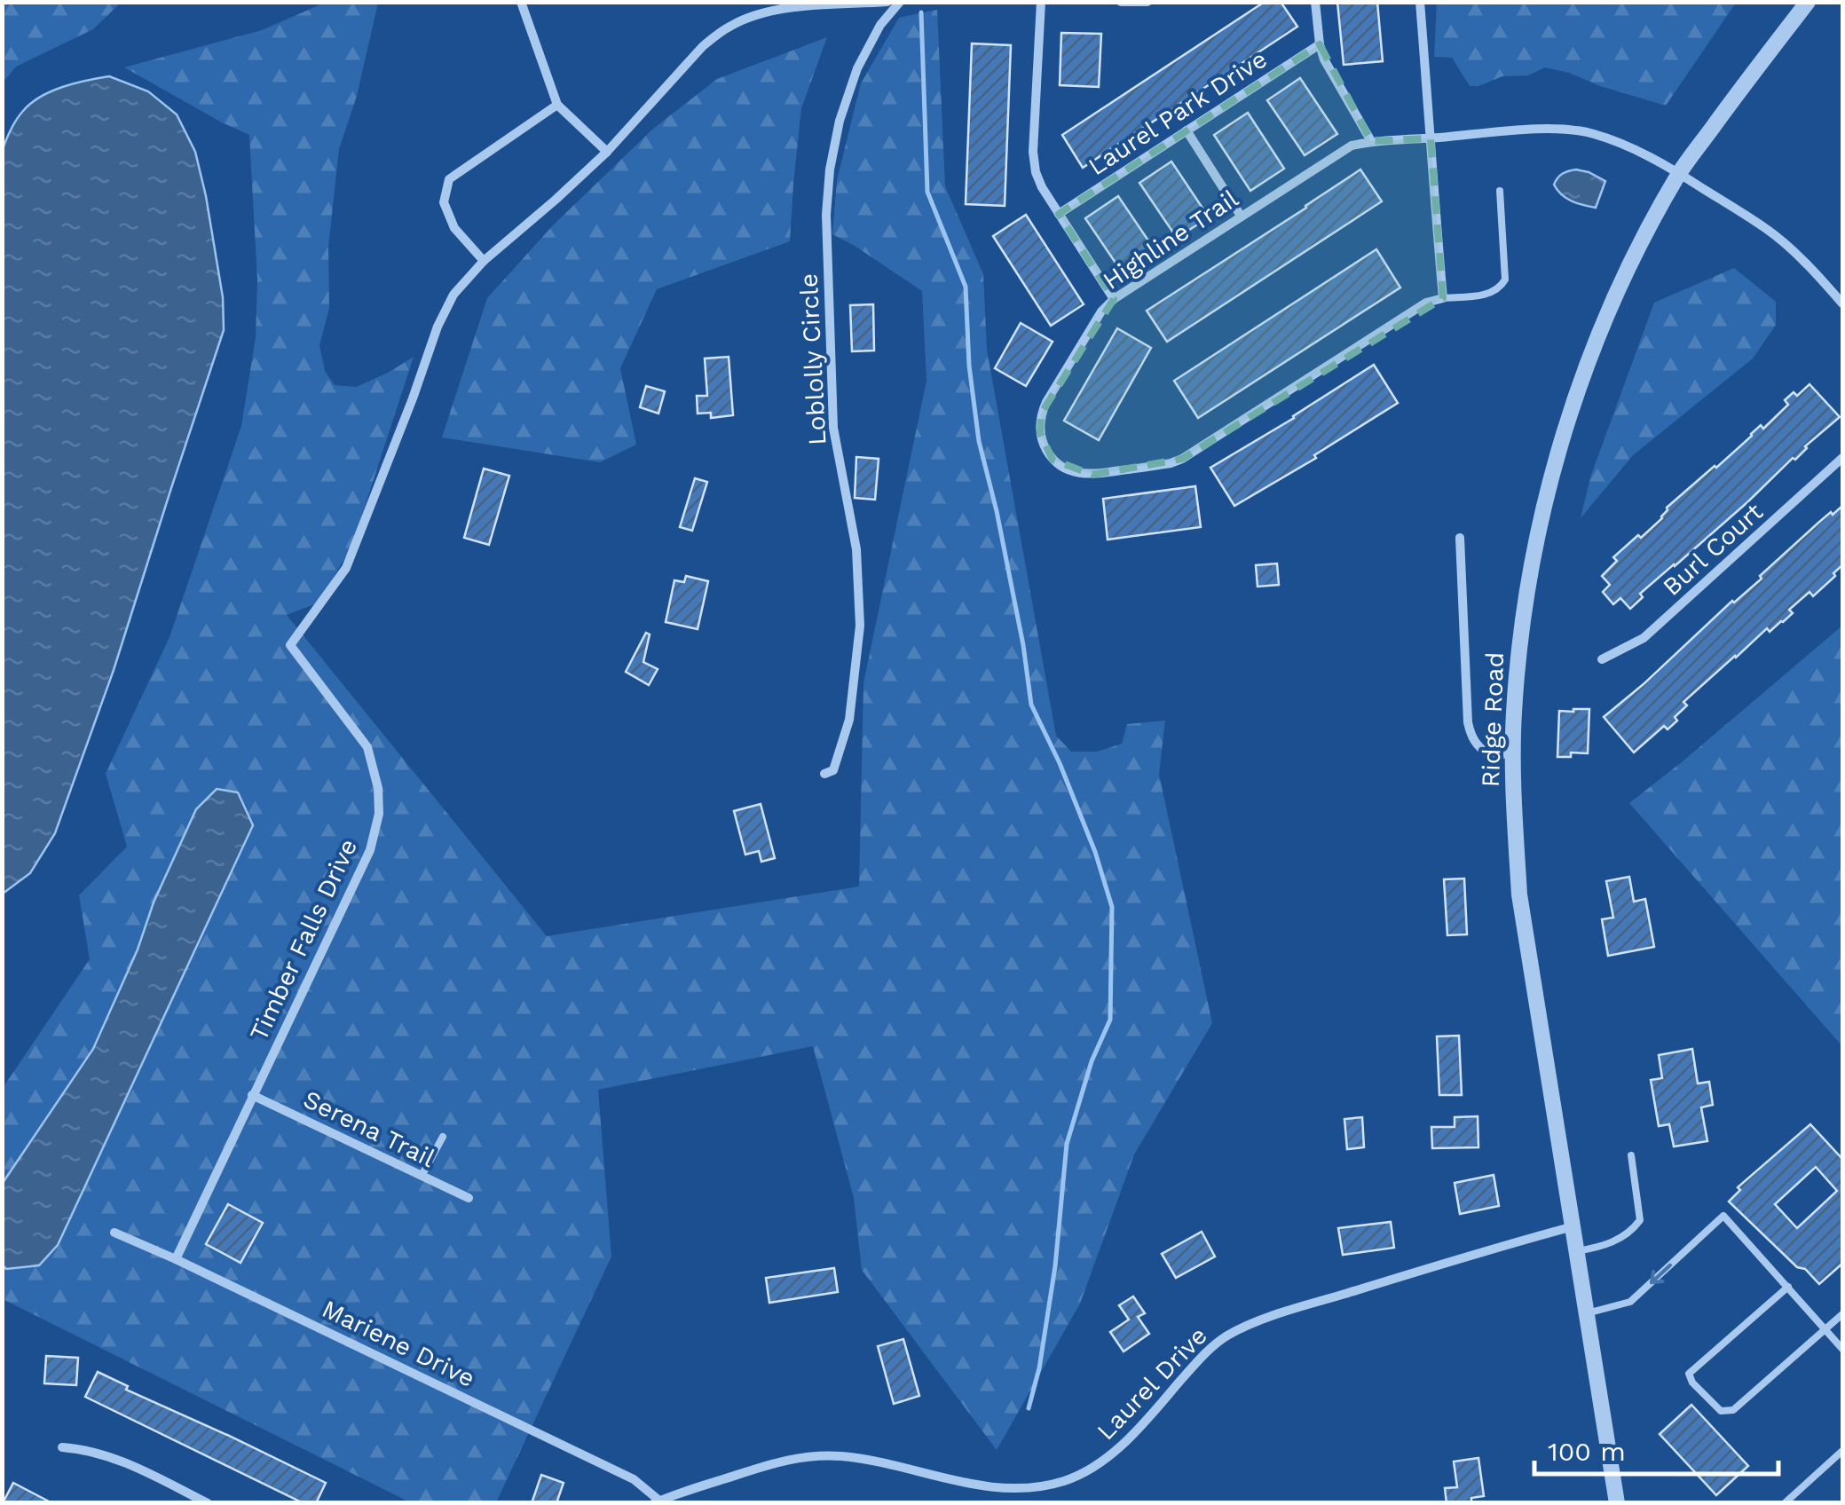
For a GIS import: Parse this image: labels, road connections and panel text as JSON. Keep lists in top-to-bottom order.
{
  "streets": {
    "street": [
      "Laurel Park Drive",
      "Highline Trail",
      "Loblolly Circle",
      "Burl Court",
      "Ridge Road",
      "Timber Falls Drive",
      "Serena Trail",
      "Mariene Drive",
      "Laurel Drive"
    ]
  },
  "crossings": [
    ["Highline Trail", "Ridge Road"],
    ["Ridge Road", "Laurel Drive"],
    ["Timber Falls Drive", "Serena Trail"],
    ["Timber Falls Drive", "Mariene Drive"],
    ["Mariene Drive", "Laurel Drive"]
  ],
  "scale_bar": "100 m"
}
